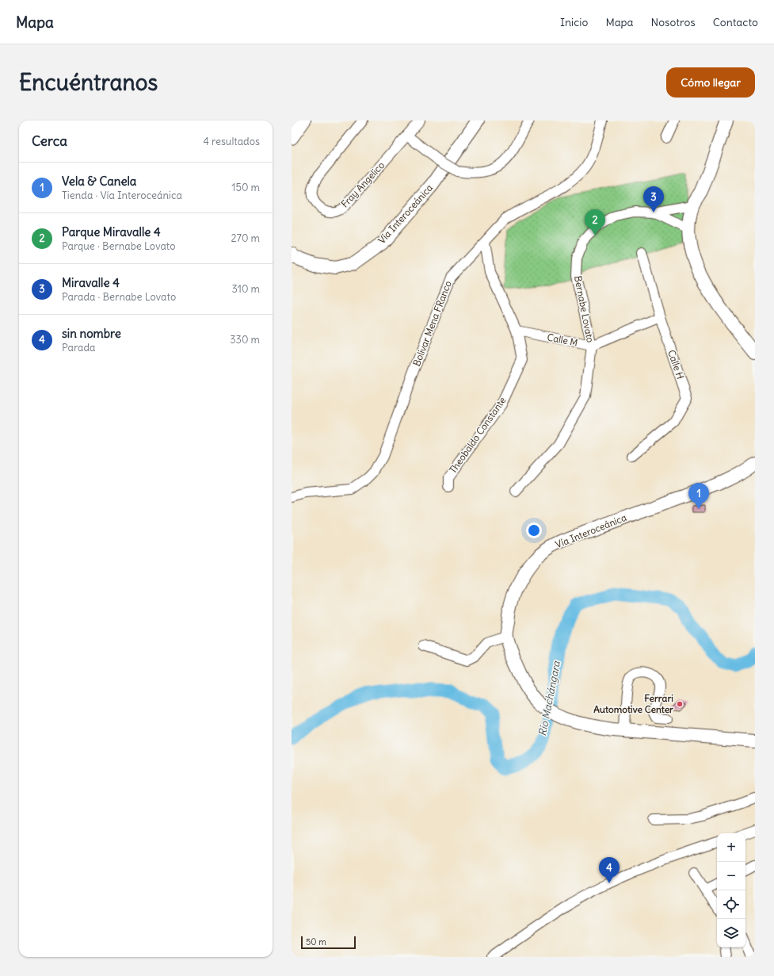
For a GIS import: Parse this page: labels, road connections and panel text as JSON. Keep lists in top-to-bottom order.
{
  "streets": {
    "main road": ["Vía Interoceánica"],
    "street": [
      "Fray Angelico",
      "Bernabe Lovato",
      "Bolivar Mena FRanco",
      "Calle M",
      "Calle H",
      "Theobaldo Constante"
    ]
  },
  "crossings": [
    ["Bernabe Lovato", "Calle M"],
    ["Bolivar Mena FRanco", "Theobaldo Constante"],
    ["Calle M", "Calle H"],
    ["Calle M", "Theobaldo Constante"]
  ],
  "water": ["Río Machángara"],
  "places": ["Ferrari Automotive Center"],
  "scale_bar": "50 m",
  "page": {
    "header": "Mapa",
    "nav": [
      "Inicio",
      "Mapa",
      "Nosotros",
      "Contacto"
    ],
    "buttons": "Cómo llegar",
    "title": "Encuéntranos",
    "heading": ["Cerca", "4 resultados"],
    "list": [
      {
        "mark": "1",
        "name": "Vela & Canela",
        "note": "Tienda · Vía Interoceánica",
        "value": "150 m"
      },
      {
        "mark": "2",
        "name": "Parque Miravalle 4",
        "note": "Parque · Bernabe Lovato",
        "value": "270 m"
      },
      {
        "mark": "3",
        "name": "Miravalle 4",
        "note": "Parada · Bernabe Lovato",
        "value": "310 m"
      },
      {
        "mark": "4",
        "name": "sin nombre",
        "note": "Parada",
        "value": "330 m"
      }
    ],
    "pins": [
      "3",
      "2",
      "1",
      "4"
    ],
    "map_buttons": ["+", "−"],
    "scale": "50 m"
  }
}
